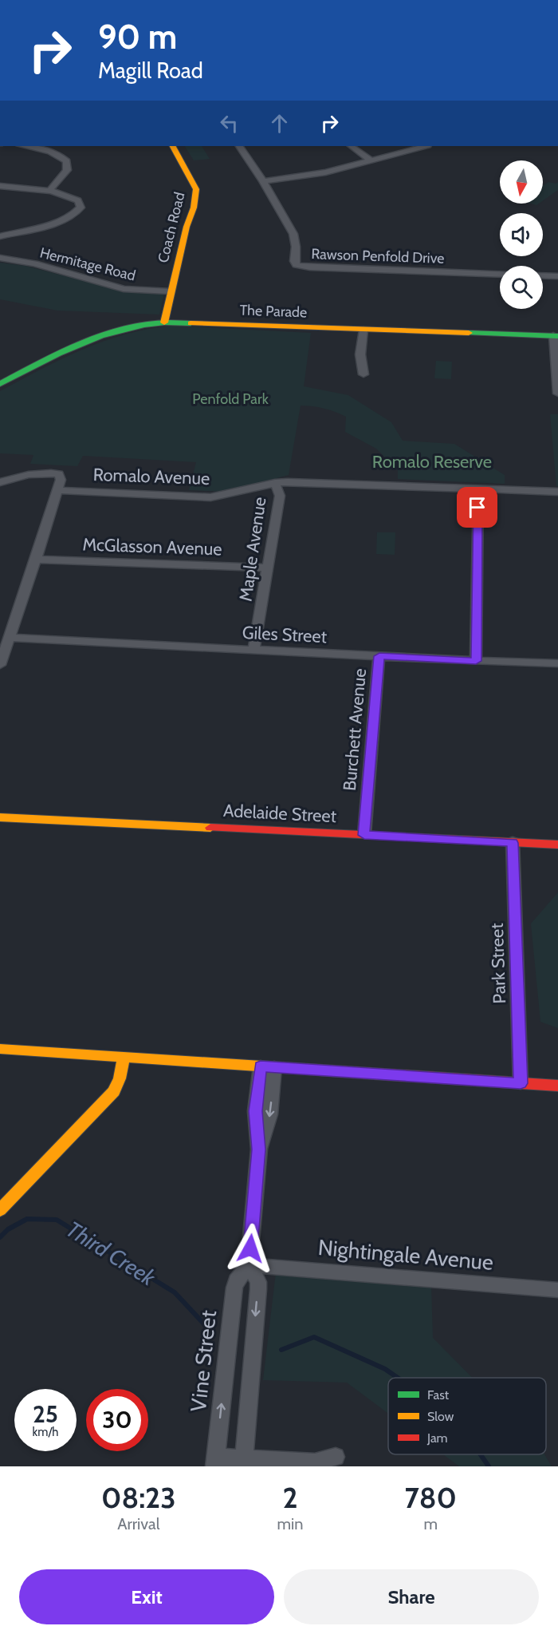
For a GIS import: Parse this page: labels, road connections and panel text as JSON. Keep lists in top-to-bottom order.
{
  "streets": {
    "street": [
      "Coach Road",
      "Rawson Penfold Drive",
      "Hermitage Road",
      "The Parade",
      "Romalo Avenue",
      "McGlasson Avenue",
      "Maple Avenue",
      "Giles Street",
      "Burchett Avenue",
      "Adelaide Street",
      "Park Street",
      "Nightingale Avenue",
      "Vine Street"
    ]
  },
  "crossings": [
    ["Coach Road", "Hermitage Road"],
    ["Coach Road", "The Parade"],
    ["Romalo Avenue", "Maple Avenue"],
    ["McGlasson Avenue", "Maple Avenue"],
    ["Maple Avenue", "Giles Street"],
    ["Giles Street", "Burchett Avenue"],
    ["Burchett Avenue", "Adelaide Street"],
    ["Adelaide Street", "Park Street"],
    ["Nightingale Avenue", "Vine Street"]
  ],
  "water": ["Third Creek"],
  "parks": ["Penfold Park", "Romalo Reserve"],
  "legend": ["Fast", "Slow", "Jam"],
  "north": "bottom",
  "page": {
    "turn": ["90 m", "Magill Road"],
    "speed": "25 km/h",
    "limit": "30",
    "eta": [
      "08:23",
      "Arrival",
      "2",
      "min",
      "780",
      "m"
    ],
    "buttons": ["Exit", "Share"]
  }
}
